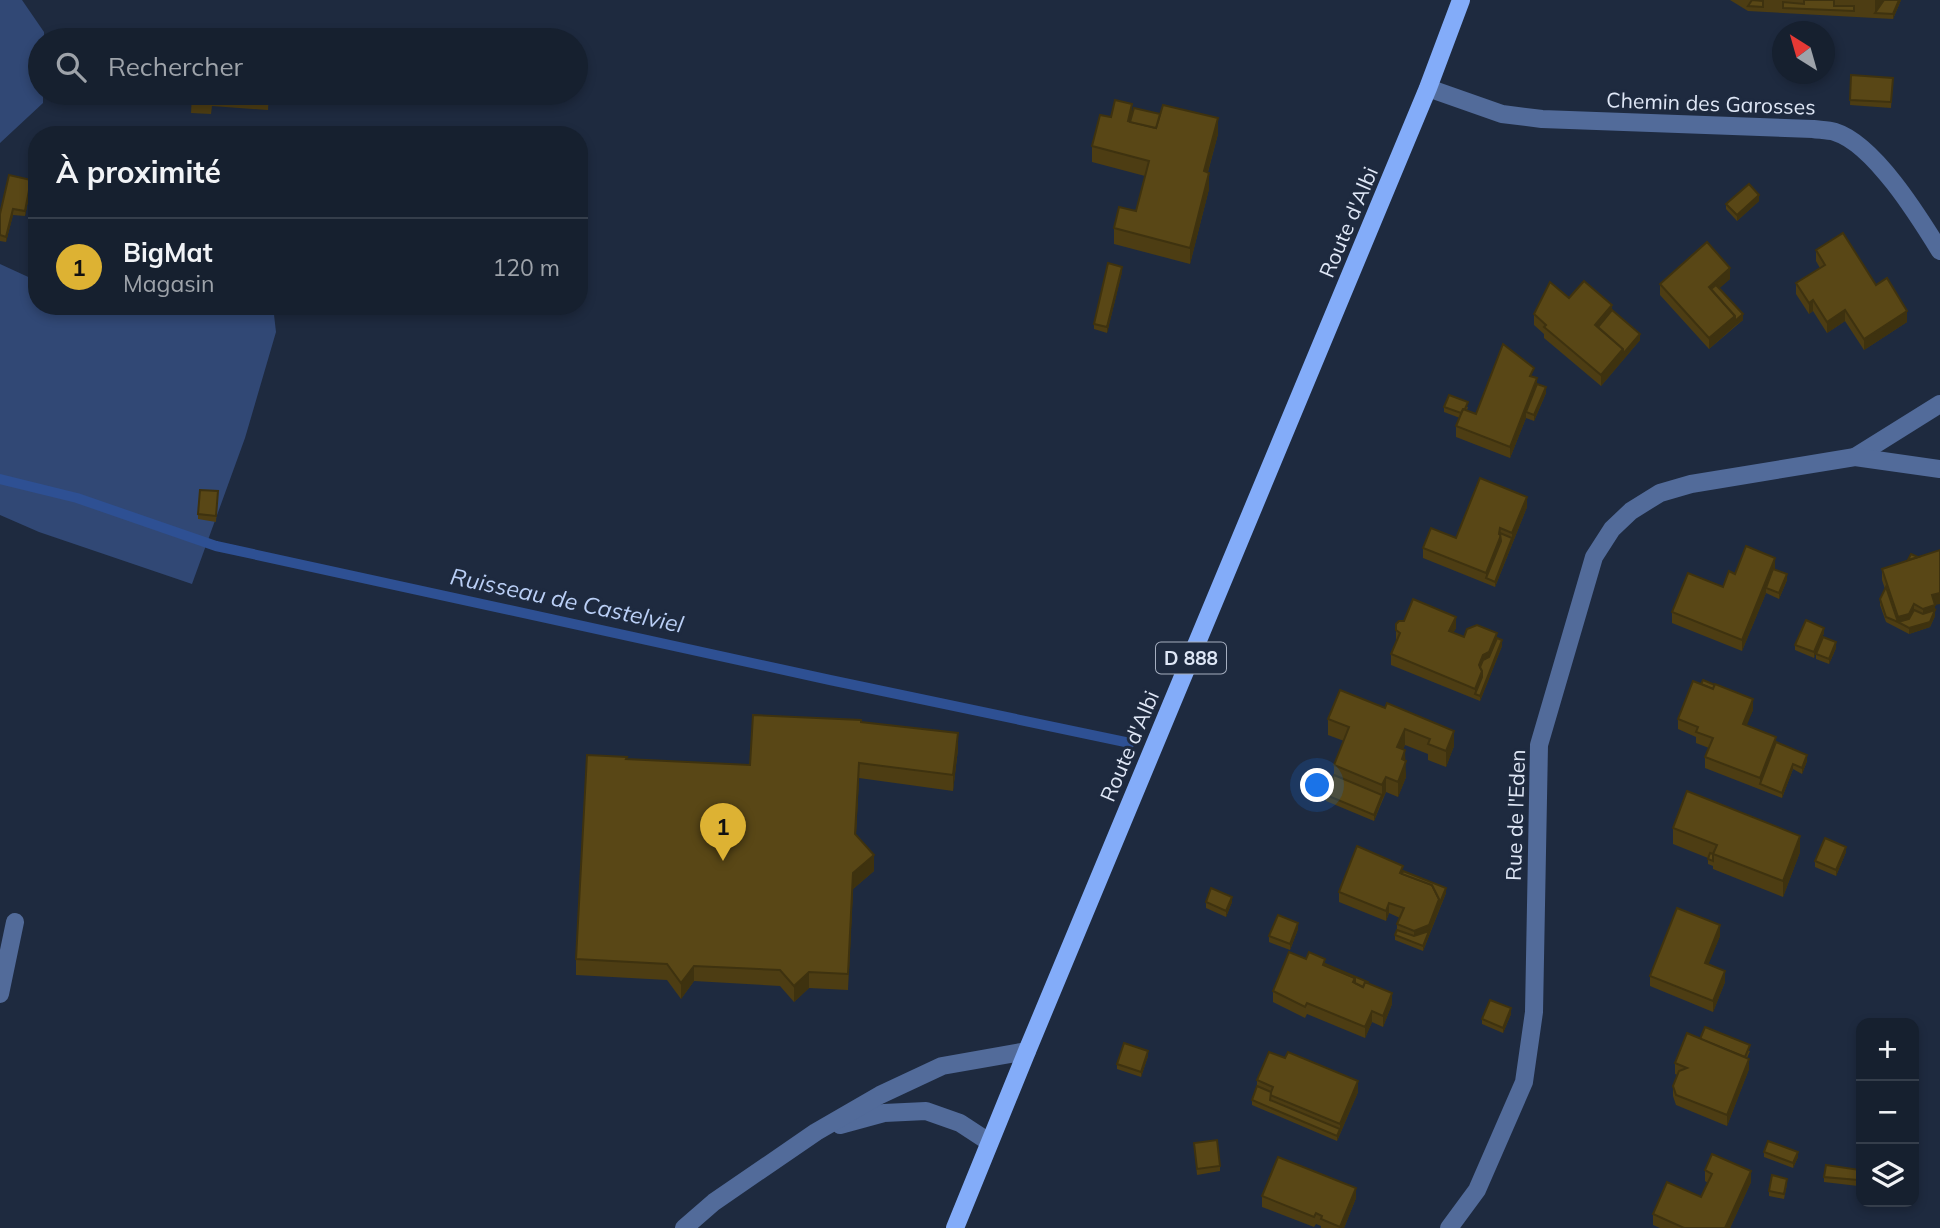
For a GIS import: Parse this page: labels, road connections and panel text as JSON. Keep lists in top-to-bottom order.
{
  "streets": {
    "main road": ["Route d'Albi", "D 888"],
    "street": ["Chemin des Garosses", "Rue de l'Eden"]
  },
  "crossings": [
    ["Chemin des Garosses", "Route d'Albi"],
    ["Chemin des Garosses", "D 888"],
    ["Route d'Albi", "D 888"]
  ],
  "water": ["Ruisseau de Castelviel"],
  "north": "top left",
  "page": {
    "search": "Rechercher",
    "heading": "À proximité",
    "list": [
      {
        "mark": "1",
        "name": "BigMat",
        "note": "Magasin",
        "value": "120 m"
      }
    ],
    "pins": "1",
    "map_buttons": ["+", "−"]
  }
}
